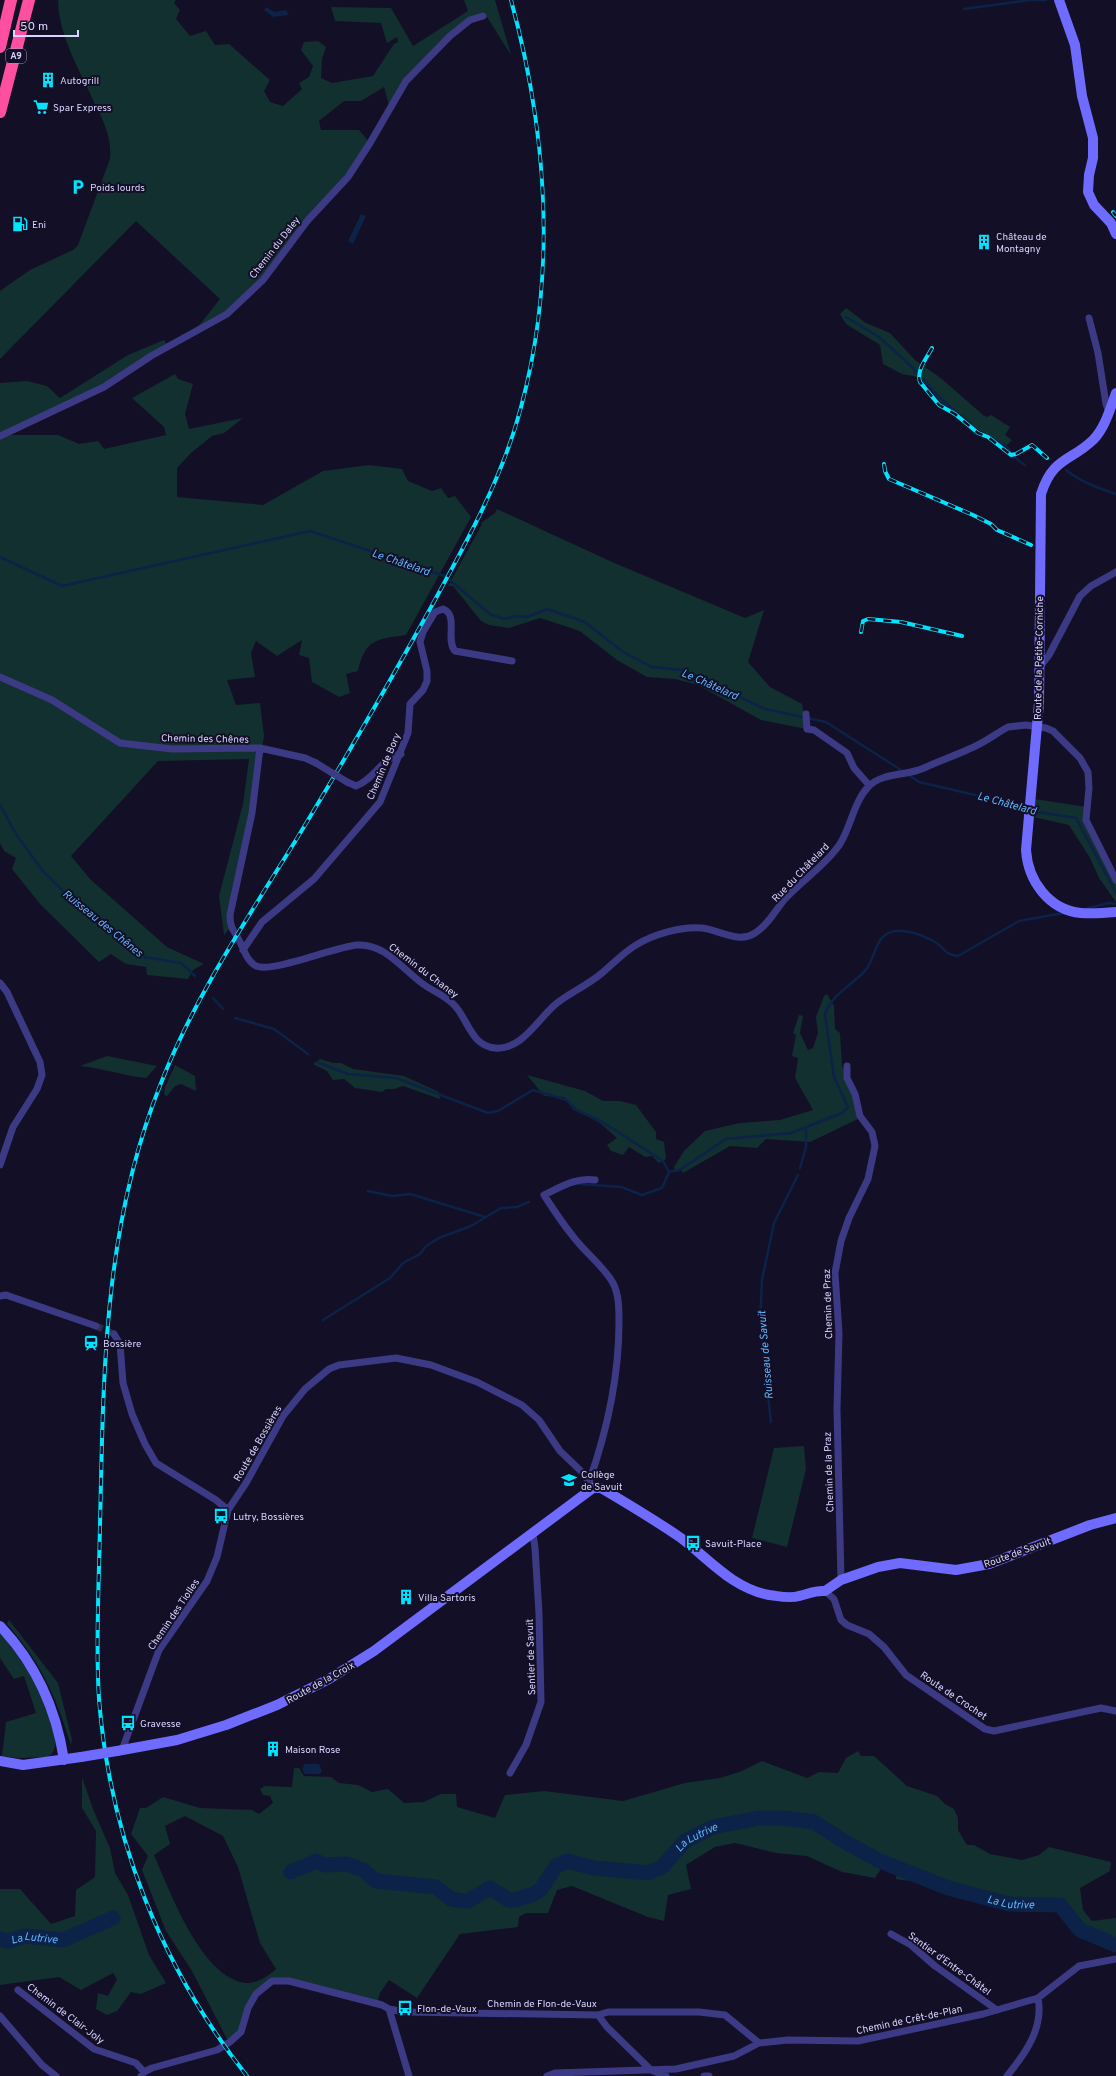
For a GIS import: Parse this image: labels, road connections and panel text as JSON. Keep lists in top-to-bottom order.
{
  "streets": {
    "highway": ["A9"],
    "street": [
      "Chemin du Daley",
      "Route de la Petite-Corniche",
      "Chemin des Chênes",
      "Chemin de Bory",
      "Rue du Châtelard",
      "Chemin du Chaney",
      "Chemin de Praz",
      "Route de Bossières",
      "Chemin de la Praz",
      "Route de Savuit",
      "Chemin des Tiolles",
      "Sentier de Savuit",
      "Route de la Croix",
      "Route de Crochet",
      "Sentier d'Entre-Châtel",
      "Chemin de Flon-de-Vaux",
      "Chemin de Clair-Joly",
      "Chemin de Crêt-de-Plan"
    ]
  },
  "crossings": [
    ["Chemin des Chênes", "Chemin de Bory"],
    ["Chemin des Chênes", "Chemin du Chaney"],
    ["Chemin de Bory", "Chemin du Chaney"],
    ["Rue du Châtelard", "Chemin du Chaney"],
    ["Chemin de Praz", "Chemin de la Praz"],
    ["Route de Bossières", "Chemin des Tiolles"],
    ["Route de Bossières", "Route de la Croix"],
    ["Chemin de la Praz", "Route de Savuit"],
    ["Route de Savuit", "Route de Crochet"],
    ["Chemin des Tiolles", "Route de la Croix"],
    ["Sentier de Savuit", "Route de la Croix"],
    ["Sentier d'Entre-Châtel", "Chemin de Crêt-de-Plan"],
    ["Chemin de Flon-de-Vaux", "Chemin de Clair-Joly"],
    ["Chemin de Flon-de-Vaux", "Chemin de Crêt-de-Plan"]
  ],
  "water": [
    "Le Châtelard",
    "Ruisseau des Chênes",
    "Ruisseau de Savuit",
    "La Lutrive"
  ],
  "places": {
    "building": [
      "Autogrill",
      "Château de Montagny",
      "Villa Sartoris",
      "Maison Rose"
    ],
    "supermarket": ["Spar Express"],
    "parking": ["Poids lourds"],
    "fuel station": ["Eni"],
    "station": ["Bossière"],
    "school or university": ["Collège de Savuit"],
    "bus stop": [
      "Lutry, Bossières",
      "Savuit-Place",
      "Gravesse",
      "Flon-de-Vaux"
    ]
  },
  "scale_bar": "50 m"
}
